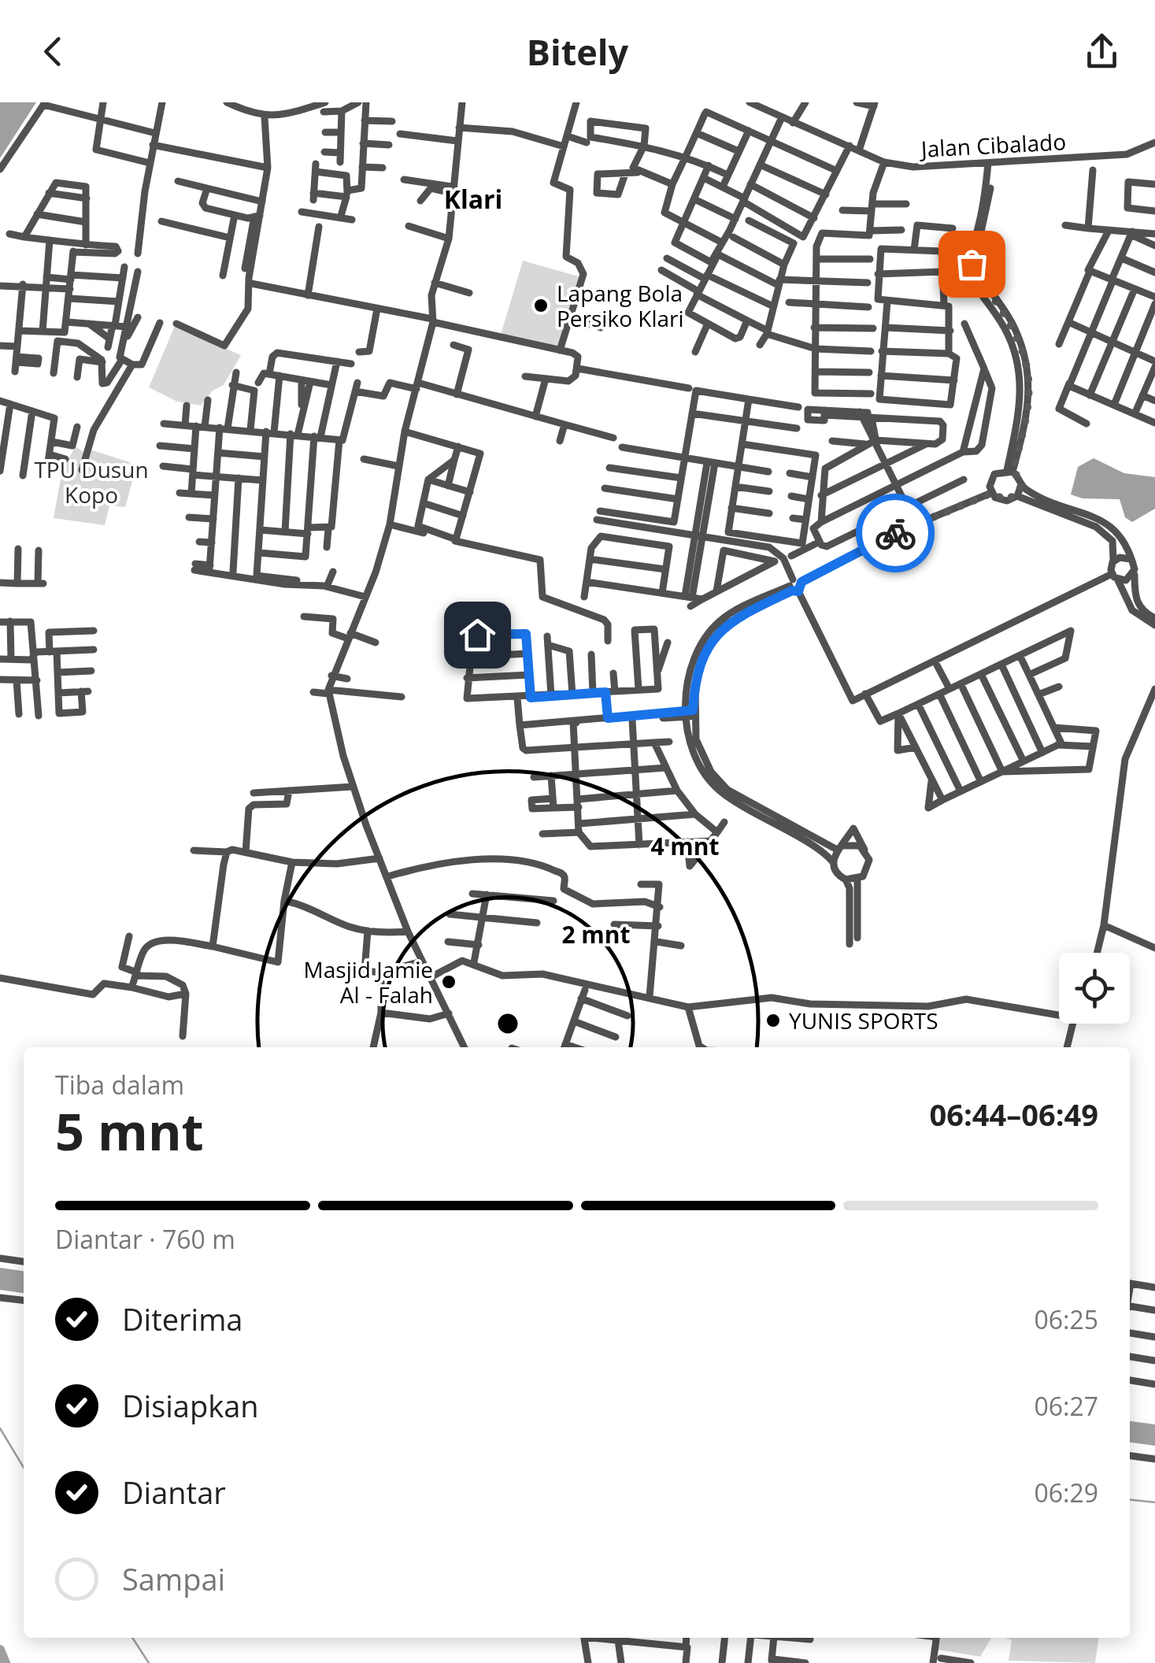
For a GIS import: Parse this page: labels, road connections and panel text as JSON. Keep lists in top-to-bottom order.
{
  "streets": {
    "street": ["Jalan Cibalado"]
  },
  "districts": ["Klari"],
  "parks": ["TPU Dusun Kopo"],
  "places": ["Lapang Bola Persiko Klari", "Masjid Jamie Al - Falah", "YUNIS SPORTS"],
  "page": {
    "header": "Bitely",
    "heading": ["5 mnt", "Tiba dalam", "06:44–06:49"],
    "bar": "Diantar · 760 m",
    "list": [
      ["Diterima", "06:25"],
      ["Disiapkan", "06:27"],
      ["Diantar", "06:29"],
      "Sampai"
    ]
  },
  "rings": ["4 mnt", "2 mnt"]
}
